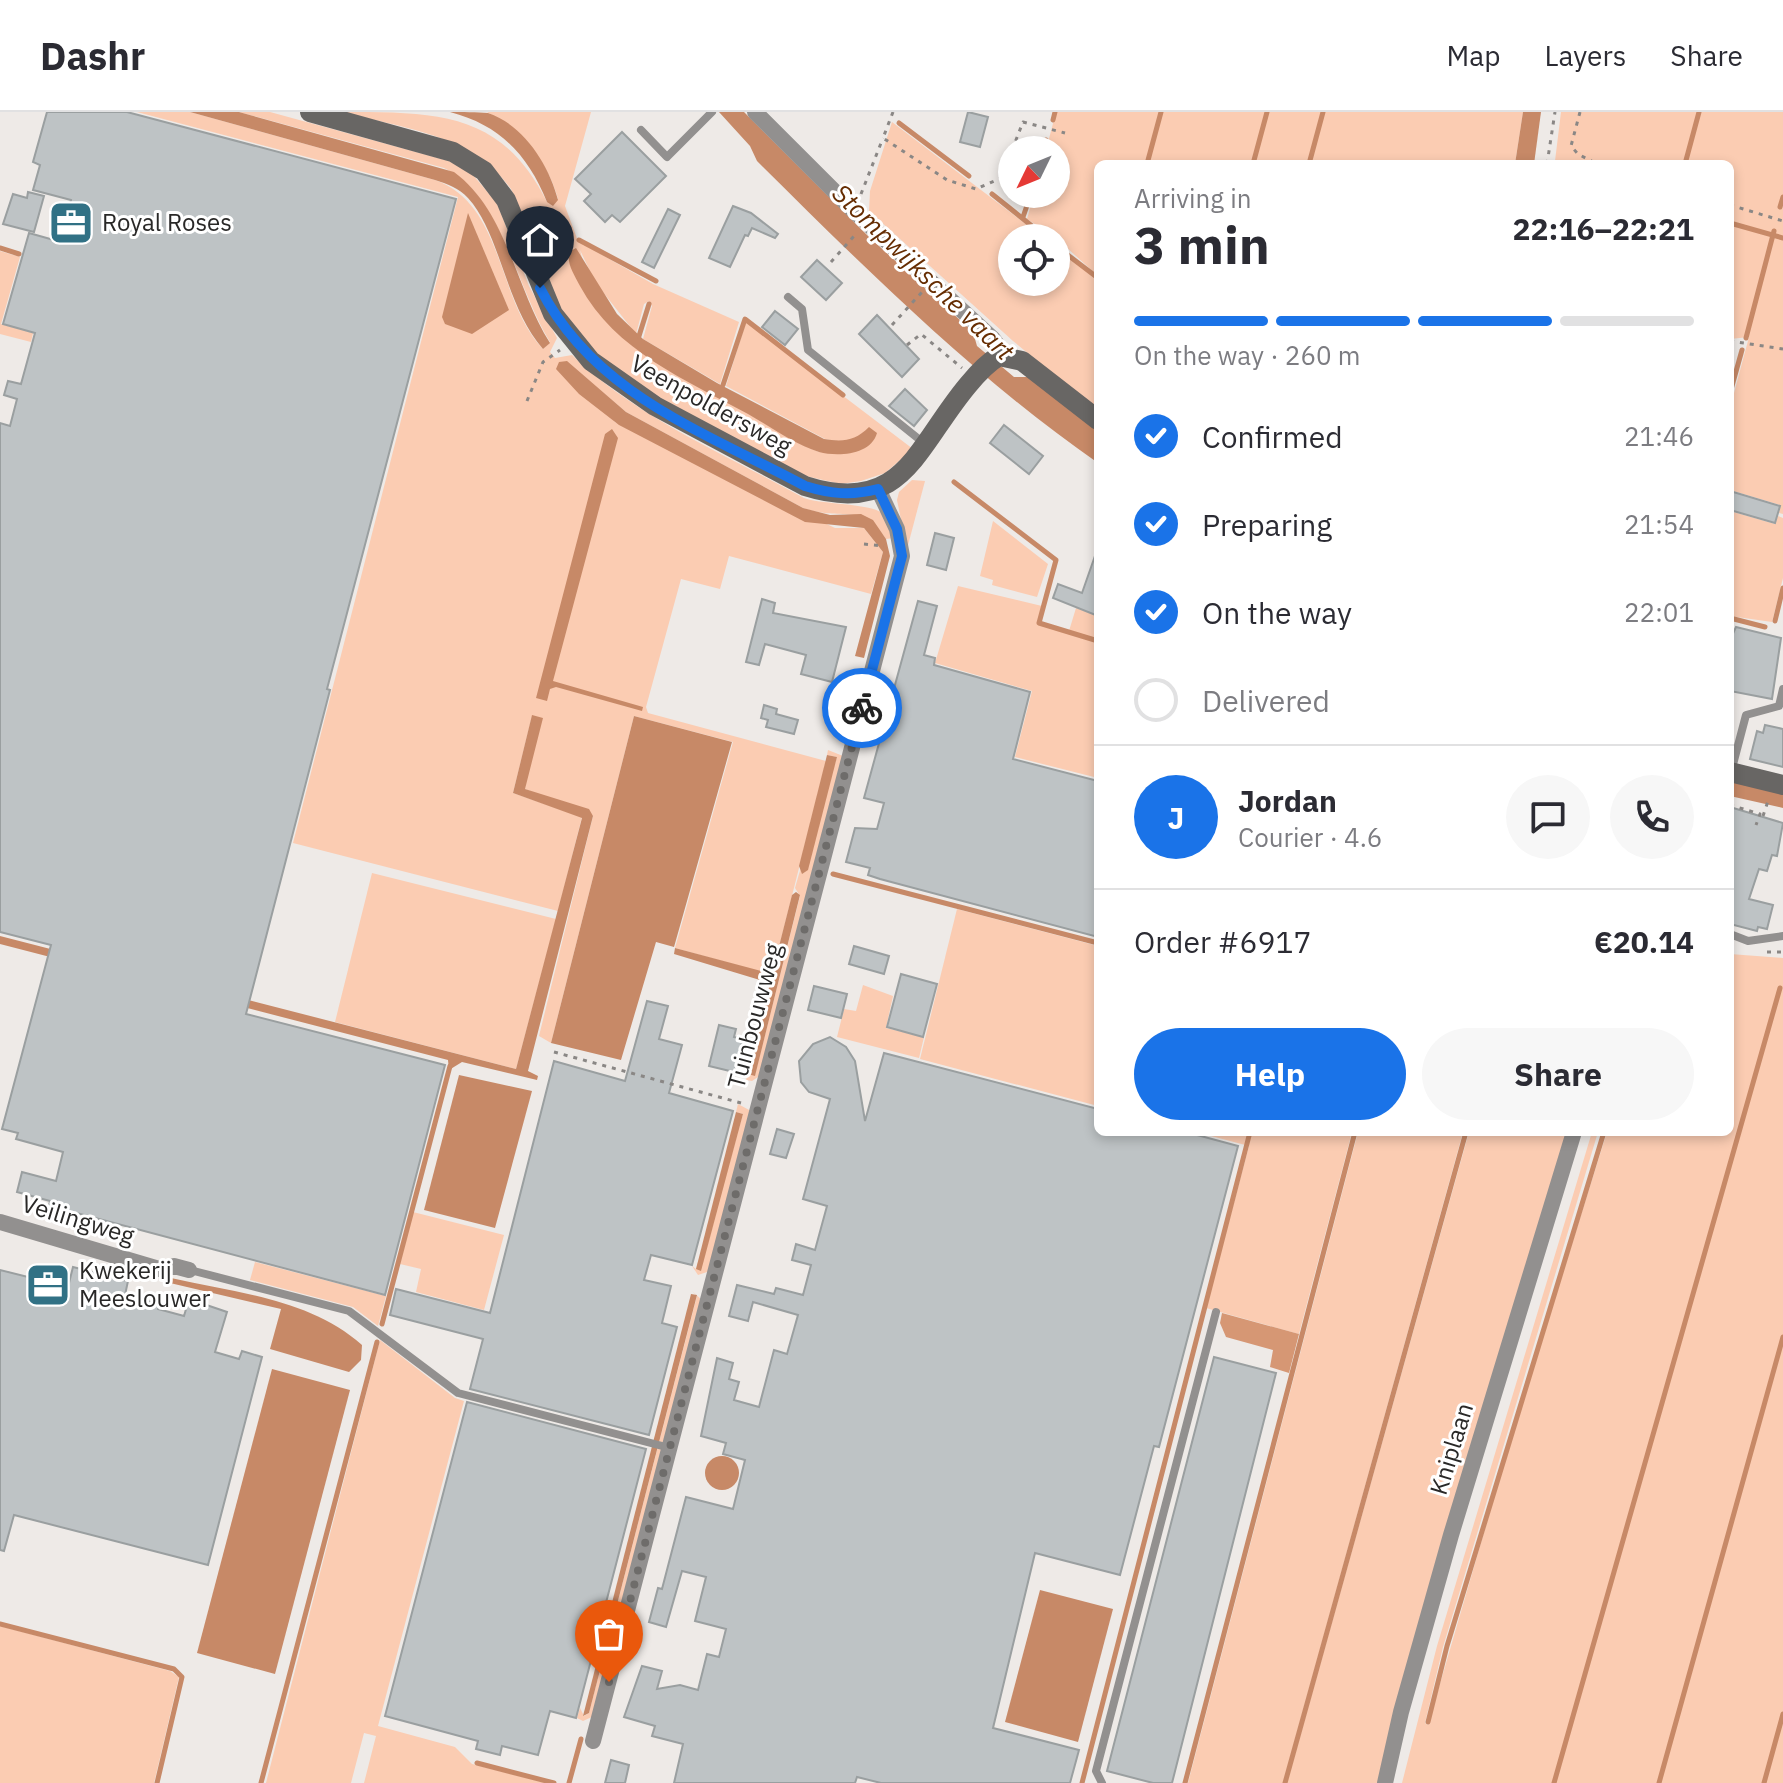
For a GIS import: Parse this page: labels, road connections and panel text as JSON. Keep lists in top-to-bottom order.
{
  "streets": {
    "street": [
      "Veenpoldersweg",
      "Tuinbouwweg",
      "Veilingweg",
      "Kniplaan"
    ]
  },
  "crossings": [
    ["Veenpoldersweg", "Tuinbouwweg"]
  ],
  "water": ["Stompwijksche vaart"],
  "places": {
    "office": ["Royal Roses", "Kwekerij Meeslouwer"]
  },
  "north": "bottom left",
  "page": {
    "header": "Dashr",
    "nav": ["Map", "Layers", "Share"],
    "heading": ["3 min", "Arriving in", "22:16–22:21"],
    "panel": [
      "Jordan",
      "Courier · 4.6",
      "Order #6917",
      "€20.14"
    ],
    "bar": "On the way · 260 m",
    "list": [
      ["Confirmed", "21:46"],
      ["Preparing", "21:54"],
      ["On the way", "22:01"],
      "Delivered"
    ],
    "round": "J",
    "buttons": ["Help", "Share"]
  }
}
